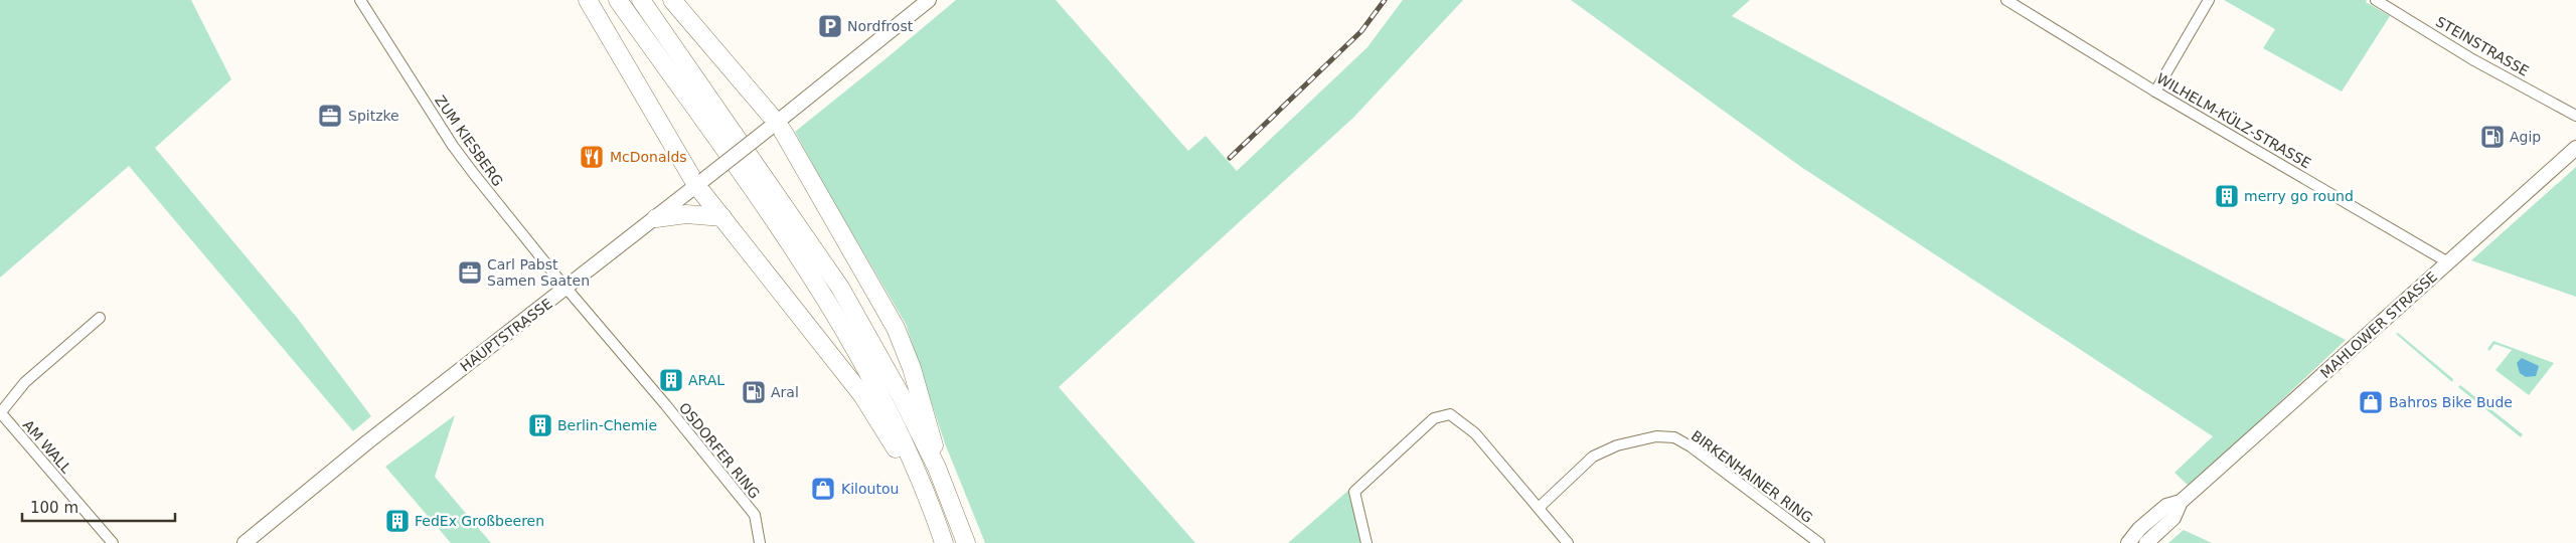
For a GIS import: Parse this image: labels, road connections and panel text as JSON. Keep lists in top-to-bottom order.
{
  "streets": {
    "street": [
      "STEINSTRASSE",
      "WILHELM-KÜLZ-STRASSE",
      "ZUM KIESBERG",
      "MAHLOWER STRASSE",
      "HAUPTSTRASSE",
      "AM WALL",
      "OSDORFER RING",
      "BIRKENHAINER RING"
    ]
  },
  "crossings": [
    ["WILHELM-KÜLZ-STRASSE", "MAHLOWER STRASSE"],
    ["ZUM KIESBERG", "HAUPTSTRASSE"],
    ["ZUM KIESBERG", "OSDORFER RING"],
    ["HAUPTSTRASSE", "OSDORFER RING"]
  ],
  "places": {
    "parking": ["Nordfrost"],
    "office": ["Spitzke", "Carl Pabst Samen Saaten"],
    "fuel station": ["Agip", "Aral"],
    "restaurant": ["McDonalds"],
    "building": [
      "merry go round",
      "ARAL",
      "Berlin-Chemie",
      "FedEx Großbeeren"
    ],
    "shop": ["Bahros Bike Bude", "Kiloutou"]
  },
  "scale_bar": "100 m"
}
